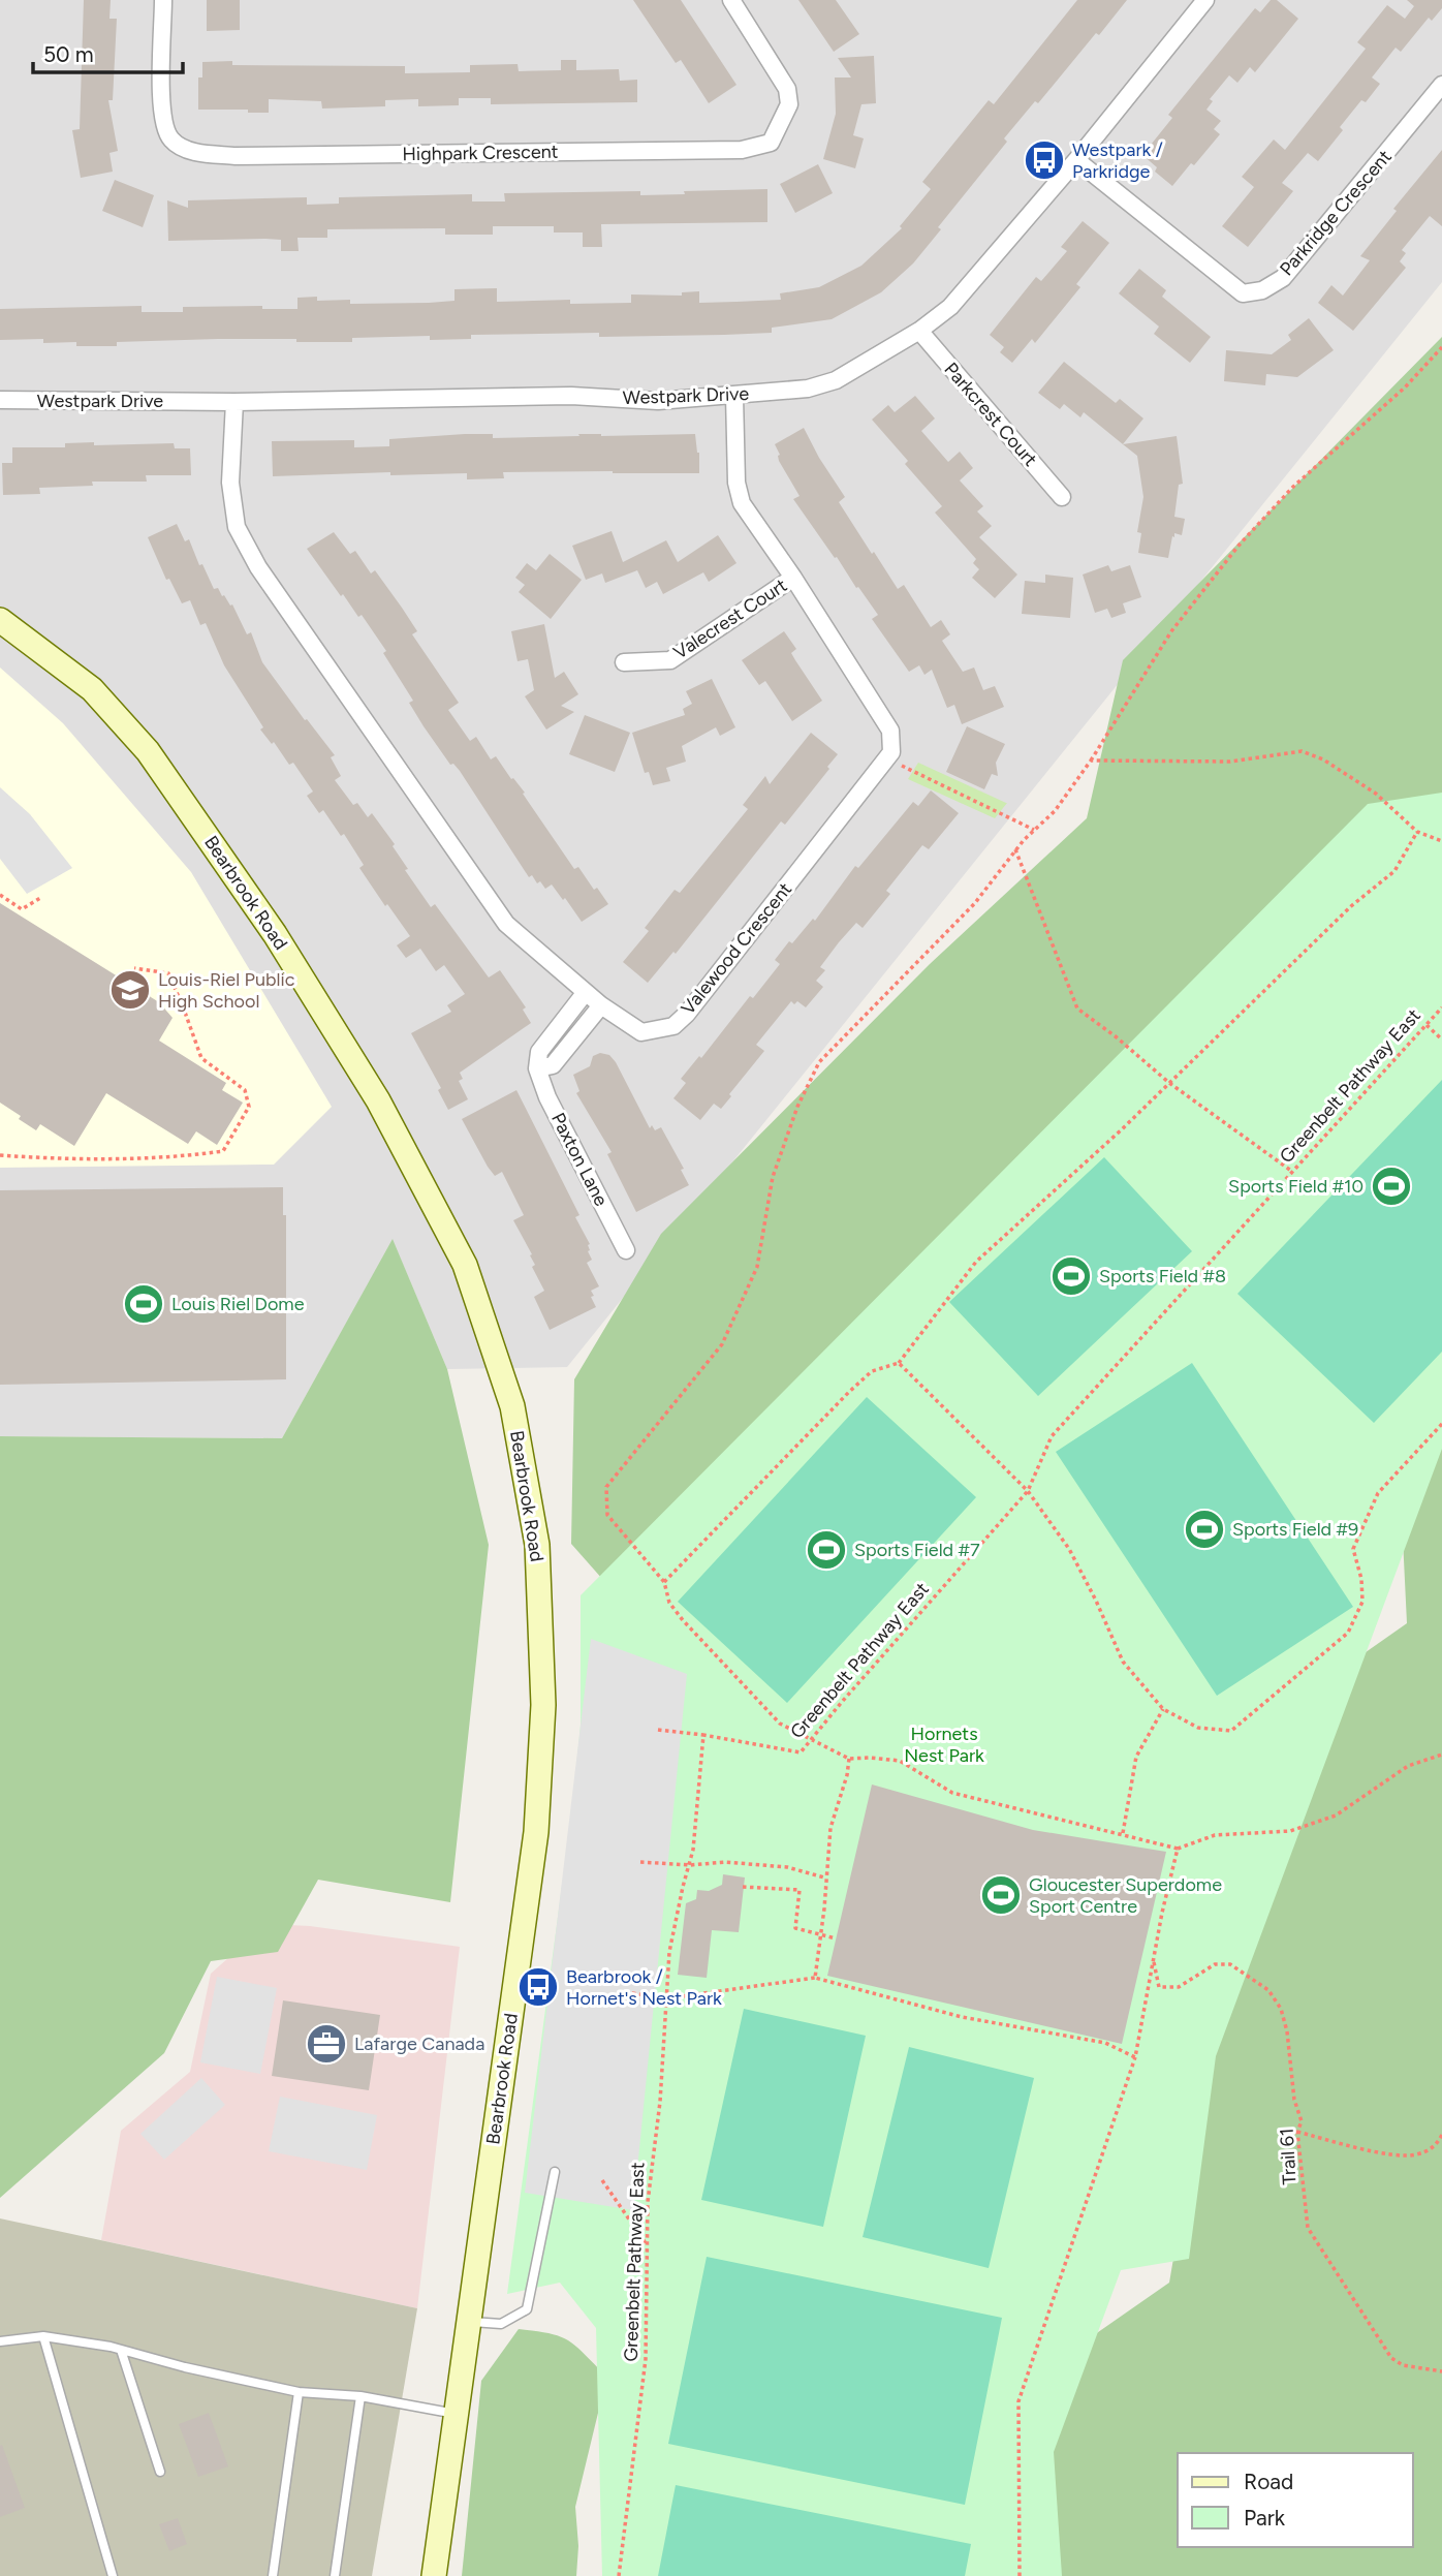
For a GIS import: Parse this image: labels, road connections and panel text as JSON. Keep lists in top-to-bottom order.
{
  "streets": {
    "street": [
      "Highpark Crescent",
      "Parkridge Crescent",
      "Westpark Drive",
      "Parkcrest Court",
      "Valecrest Court",
      "Bearbrook Road",
      "Valewood Crescent",
      "Paxton Lane"
    ],
    "path": ["Greenbelt Pathway East", "Trail 61"]
  },
  "crossings": [
    ["Parkridge Crescent", "Westpark Drive"],
    ["Westpark Drive", "Parkcrest Court"],
    ["Westpark Drive", "Valewood Crescent"]
  ],
  "parks": ["Hornets Nest Park"],
  "places": {
    "bus stop": ["Westpark / Parkridge", "Bearbrook / Hornet's Nest Park"],
    "school or university": ["Louis-Riel Public High School"],
    "sports": [
      "Sports Field #10",
      "Sports Field #8",
      "Louis Riel Dome",
      "Sports Field #9",
      "Sports Field #7",
      "Gloucester Superdome Sport Centre"
    ],
    "office": ["Lafarge Canada"]
  },
  "legend": ["Road", "Park"],
  "scale_bar": "50 m"
}
